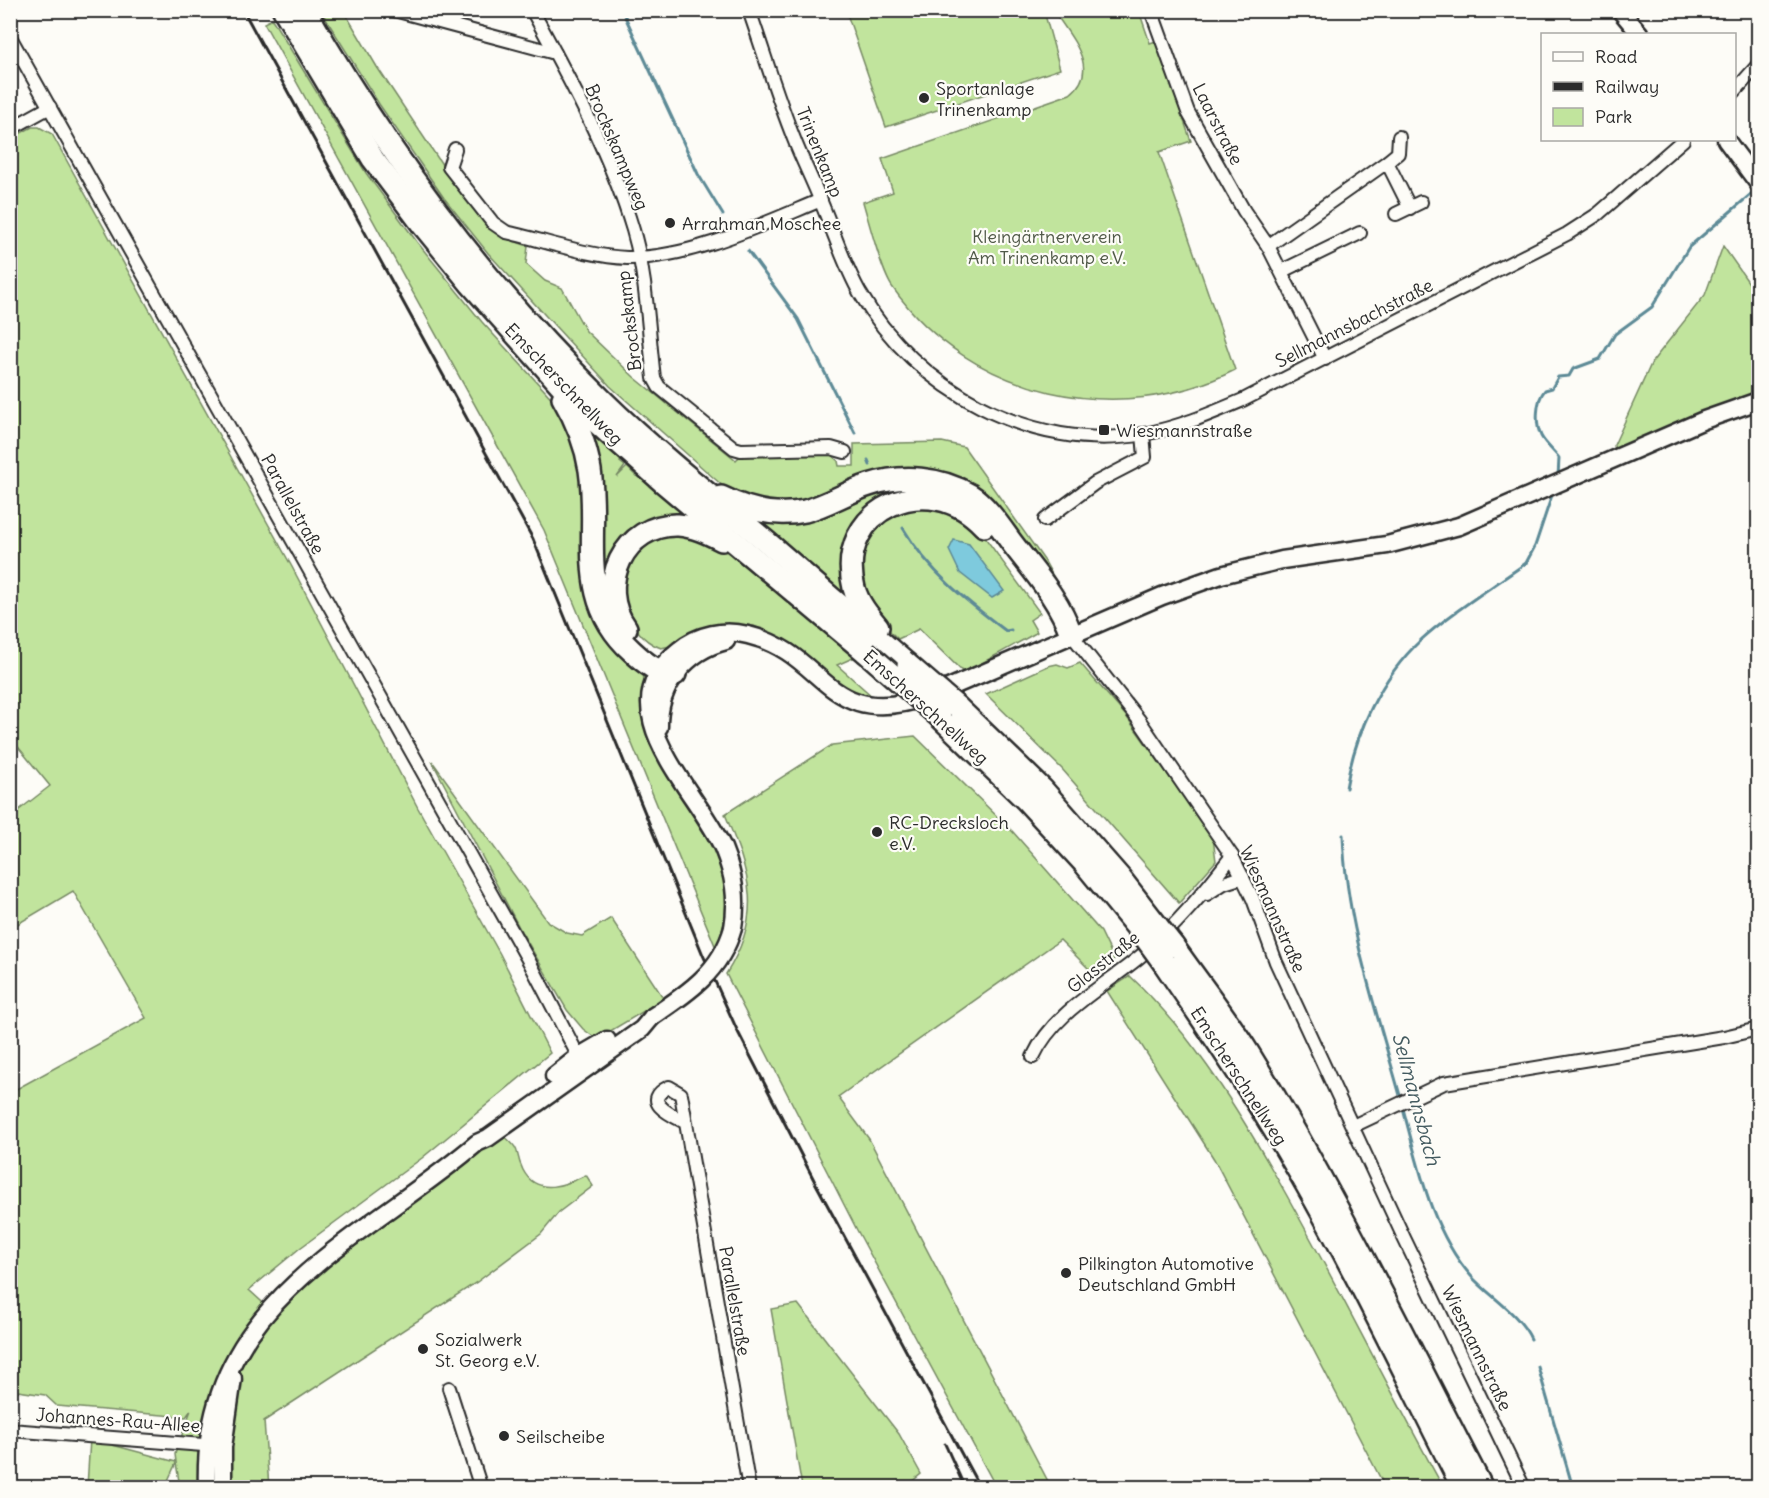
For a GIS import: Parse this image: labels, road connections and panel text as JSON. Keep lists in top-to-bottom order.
{
  "streets": {
    "highway": ["Emscherschnellweg"],
    "street": [
      "Laarstraße",
      "Brockskampweg",
      "Trinenkamp",
      "Brockskamp",
      "Sellmannsbachstraße",
      "Parallelstraße",
      "Wiesmannstraße",
      "Glasstraße",
      "Johannes-Rau-Allee"
    ]
  },
  "crossings": [
    ["Laarstraße", "Sellmannsbachstraße"],
    ["Brockskampweg", "Brockskamp"],
    ["Trinenkamp", "Brockskamp"],
    ["Trinenkamp", "Sellmannsbachstraße"],
    ["Wiesmannstraße", "Glasstraße"]
  ],
  "water": ["Sellmannsbach"],
  "parks": ["Kleingärtnerverein Am Trinenkamp e.V."],
  "places": {
    "other": [
      "Sportanlage Trinenkamp",
      "Arrahman Moschee",
      "RC-Drecksloch e.V.",
      "Pilkington Automotive Deutschland GmbH",
      "Sozialwerk St. Georg e.V.",
      "Seilscheibe"
    ],
    "transit": ["Wiesmannstraße"]
  },
  "legend": ["Road", "Railway", "Park"]
}
